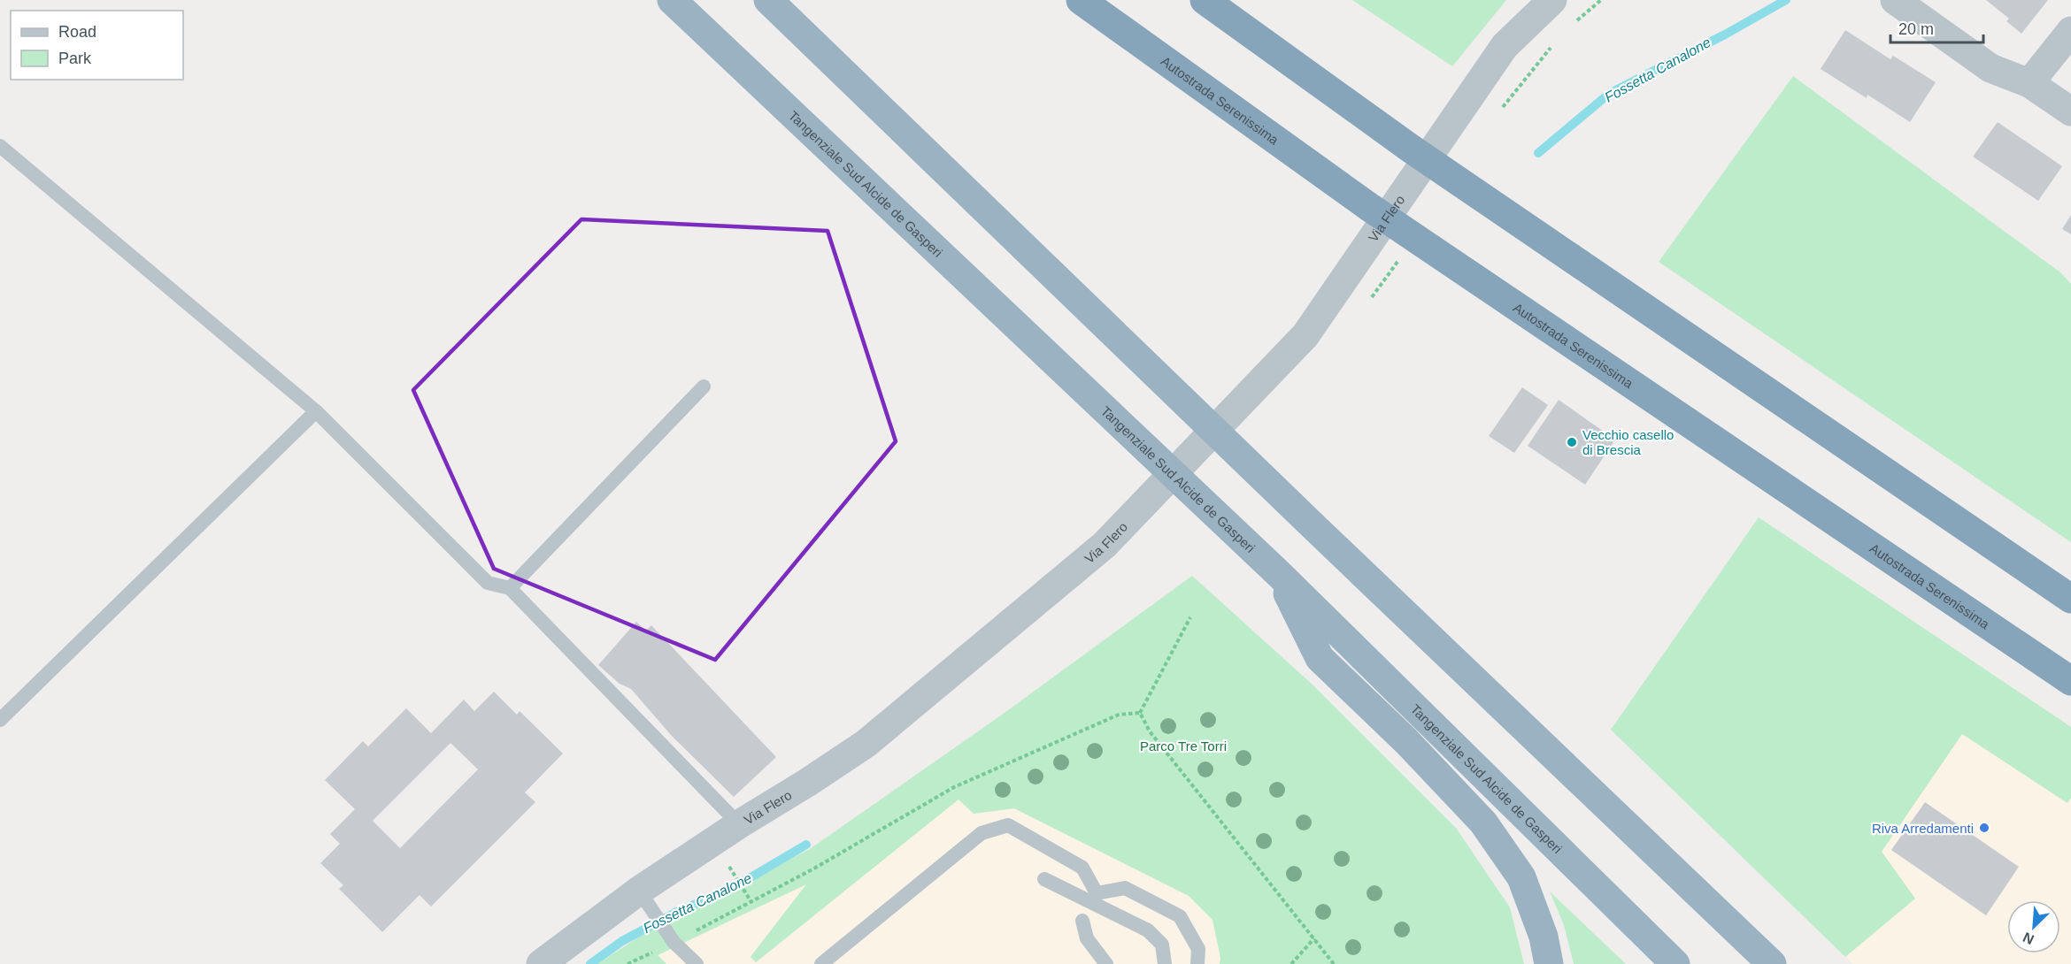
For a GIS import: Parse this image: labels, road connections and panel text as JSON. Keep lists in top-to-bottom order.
{
  "streets": {
    "highway": ["Autostrada Serenissima", "Tangenziale Sud Alcide de Gasperi"],
    "street": ["Via Flero"]
  },
  "water": ["Fossetta Canalone"],
  "parks": ["Parco Tre Torri"],
  "places": ["Vecchio casello di Brescia", "Riva Arredamenti"],
  "legend": ["Road", "Park"],
  "scale_bar": "20 m",
  "north": "bottom left"
}
